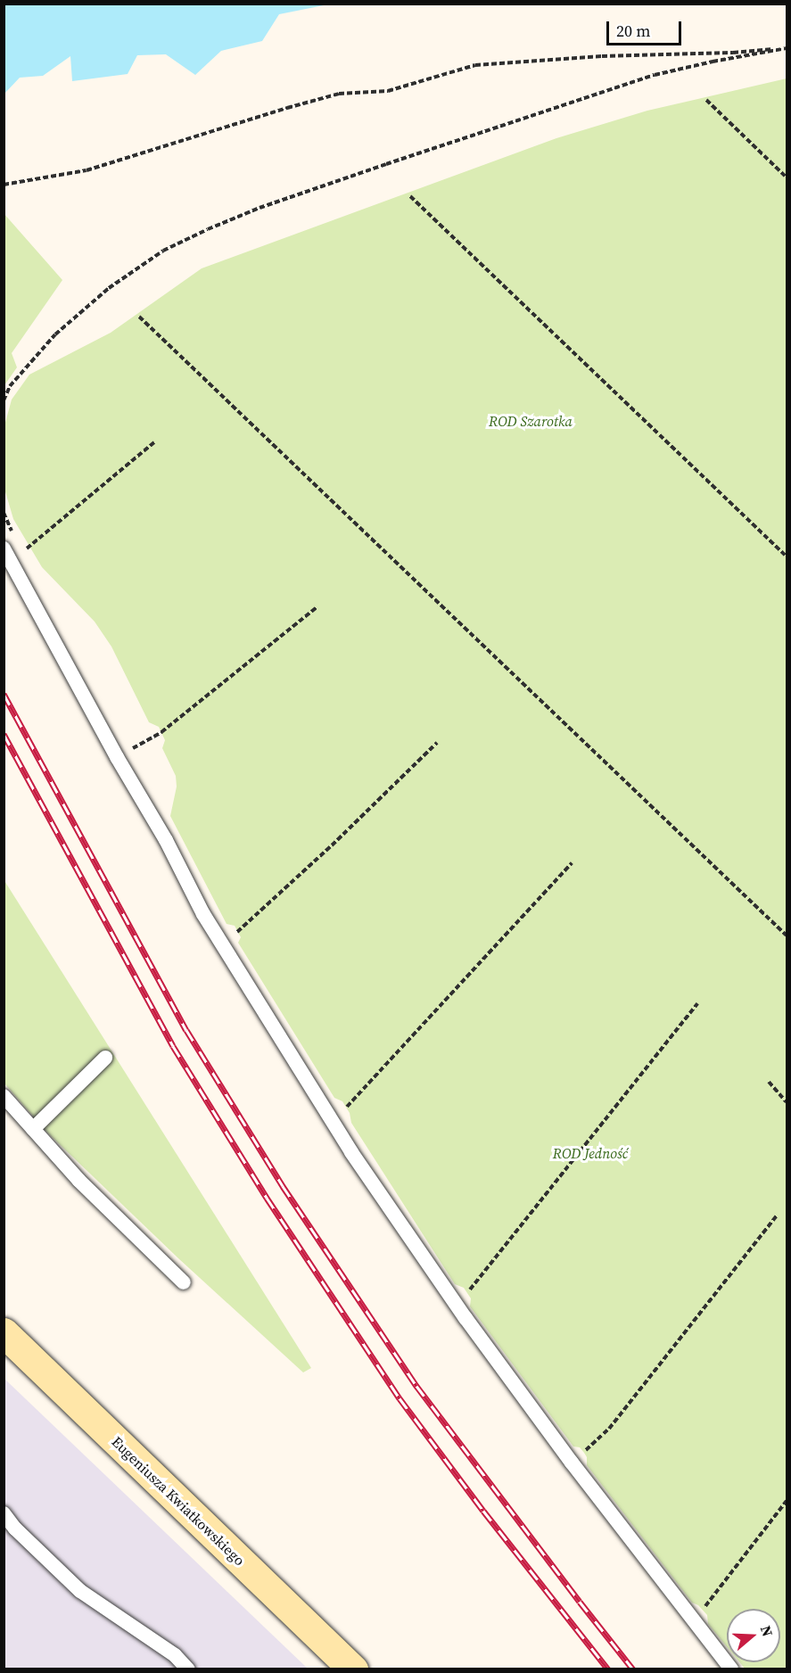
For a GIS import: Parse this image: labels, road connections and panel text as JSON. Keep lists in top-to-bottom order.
{
  "streets": {
    "street": ["Eugeniusza Kwiatkowskiego"]
  },
  "parks": ["ROD Szarotka", "ROD Jedność"],
  "scale_bar": "20 m",
  "north": "right"
}
